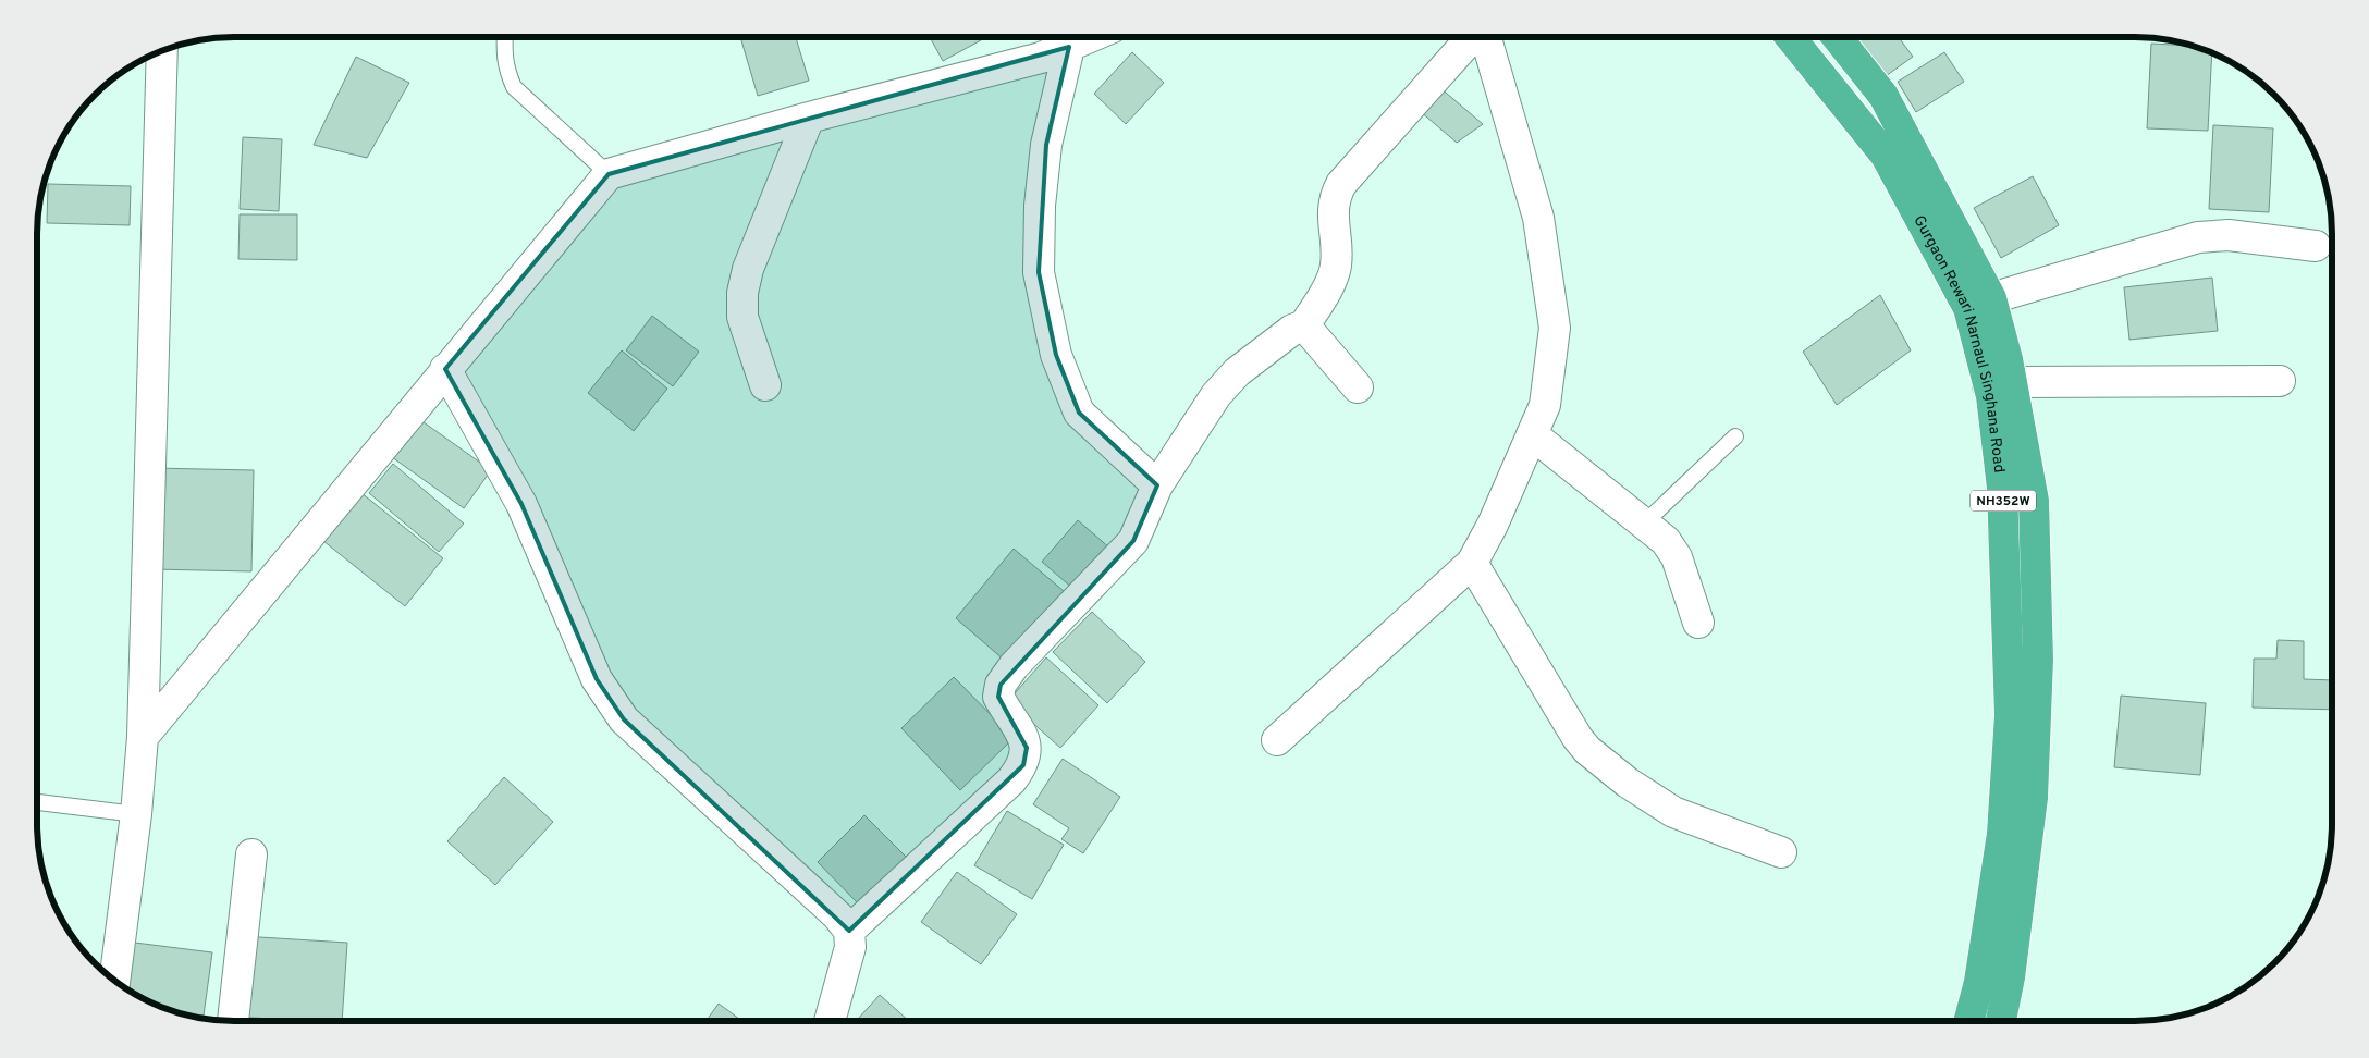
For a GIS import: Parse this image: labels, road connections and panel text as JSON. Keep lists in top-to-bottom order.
{
  "streets": {
    "highway": ["Gurgaon Rewari Narnaul Singhana Road", "NH352W"]
  }
}
